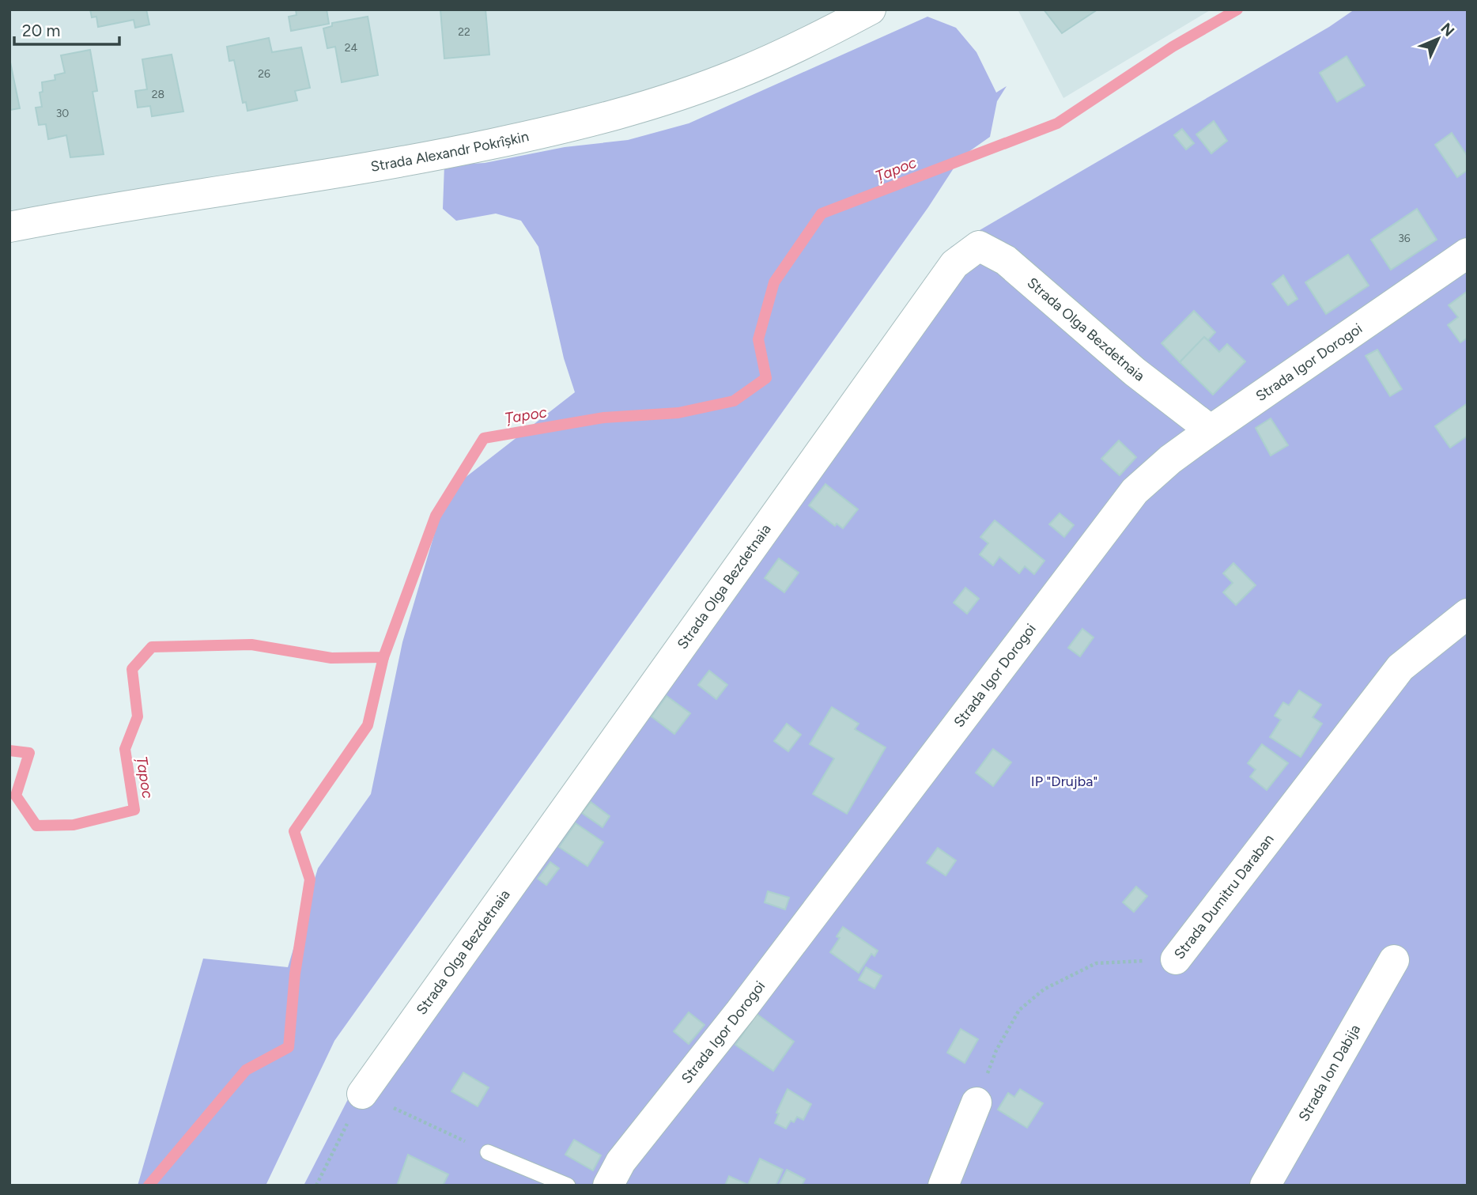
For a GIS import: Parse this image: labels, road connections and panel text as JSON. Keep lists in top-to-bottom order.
{
  "streets": {
    "street": [
      "Strada Alexandr Pokrîșkin",
      "Strada Olga Bezdetnaia",
      "Strada Igor Dorogoi",
      "Strada Dumitru Daraban",
      "Strada Ion Dabija"
    ]
  },
  "crossings": [
    ["Strada Olga Bezdetnaia", "Strada Igor Dorogoi"]
  ],
  "water": ["Țapoc"],
  "parks": ["IP \"Drujba\""],
  "house_numbers": [
    "22",
    "24",
    "26",
    "28",
    "30",
    "36"
  ],
  "scale_bar": "20 m",
  "north": "top right"
}
